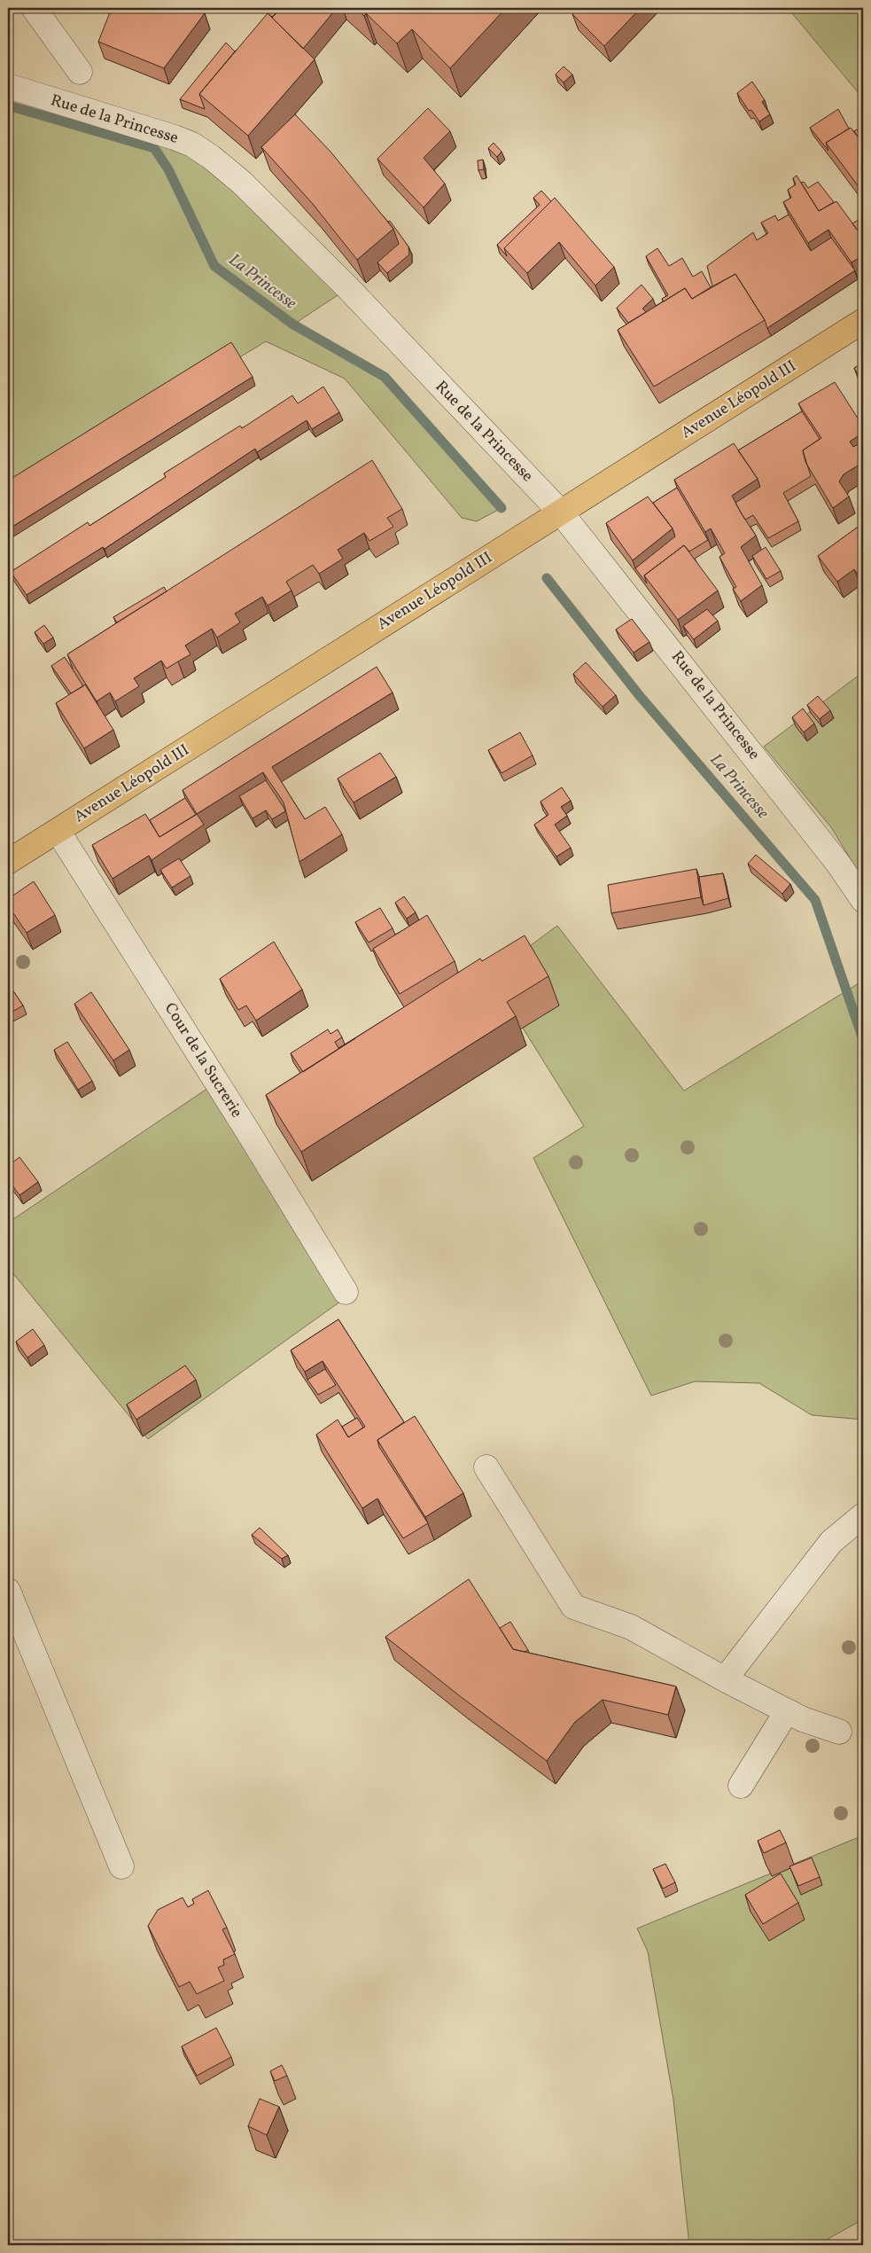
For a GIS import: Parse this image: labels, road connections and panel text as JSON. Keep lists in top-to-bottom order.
{
  "streets": {
    "main road": ["Avenue Léopold III"],
    "street": ["Rue de la Princesse", "Cour de la Sucrerie"]
  },
  "crossings": [
    ["Rue de la Princesse", "Avenue Léopold III"],
    ["Avenue Léopold III", "Cour de la Sucrerie"]
  ],
  "water": ["La Princesse"]
}
